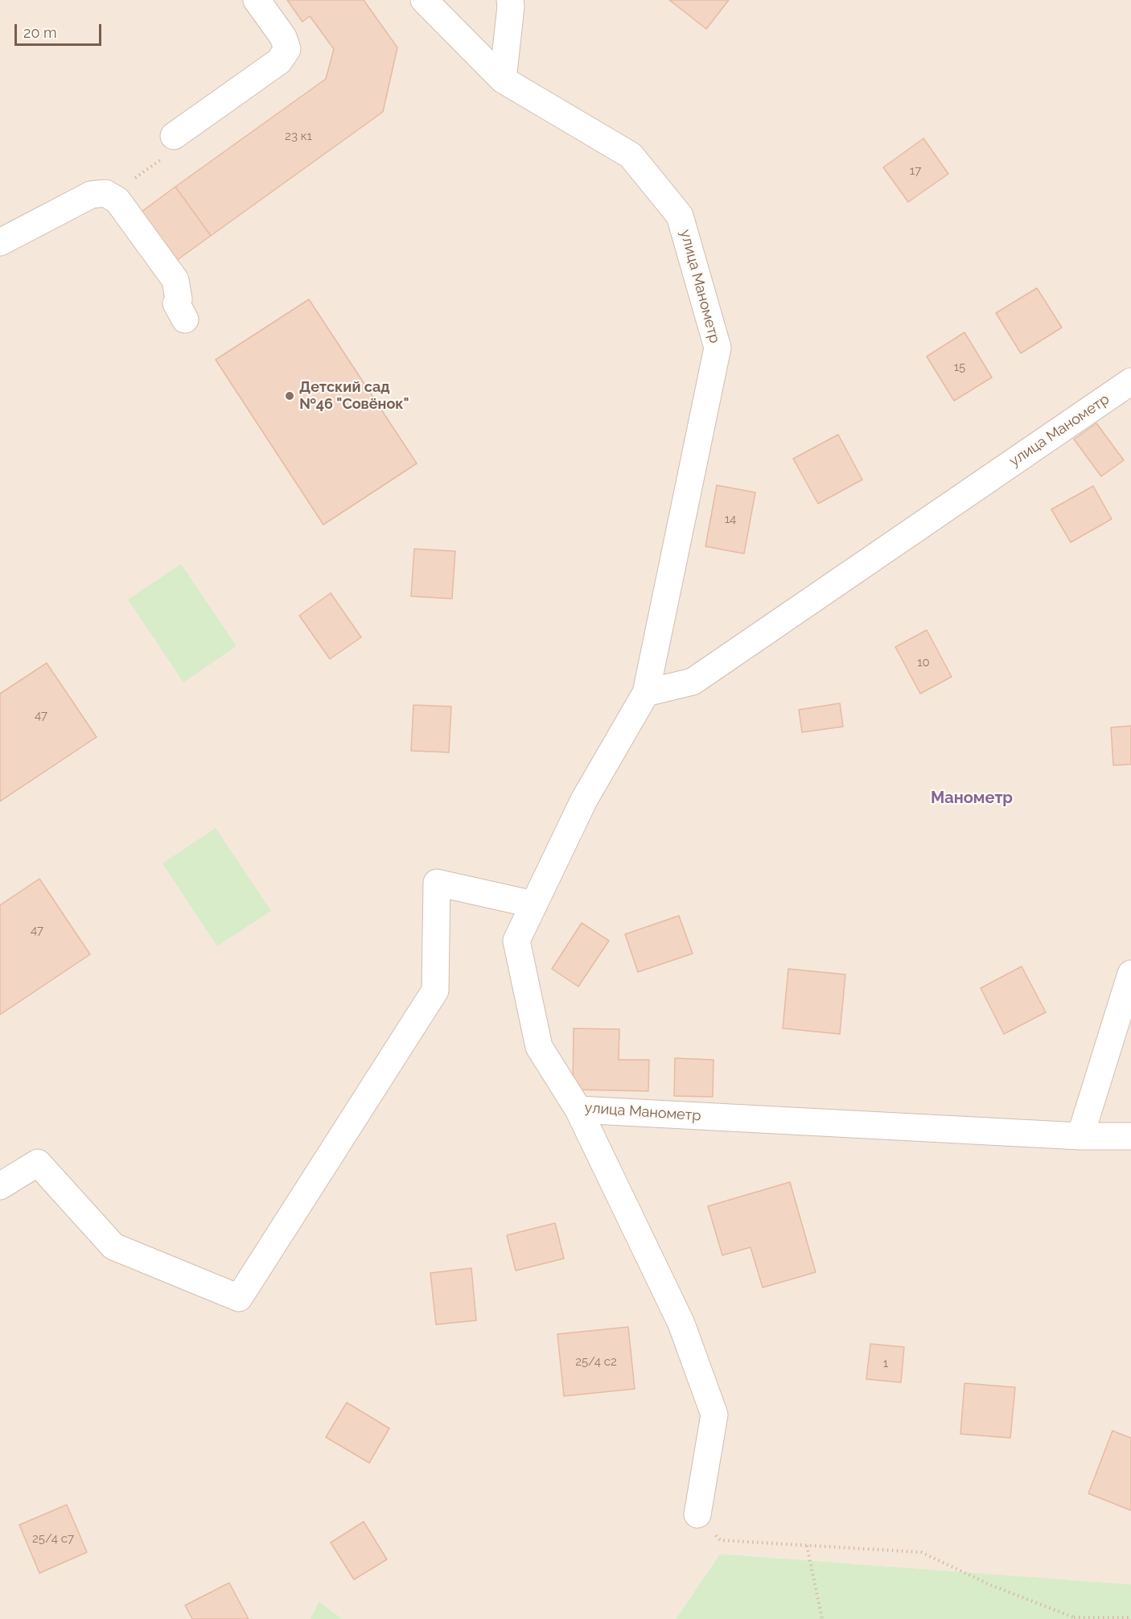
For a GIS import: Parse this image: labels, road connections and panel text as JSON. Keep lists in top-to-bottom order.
{
  "streets": {
    "street": ["улица Манометр"]
  },
  "districts": ["Манометр"],
  "places": ["Детский сад №46 \"Совёнок\""],
  "house_numbers": [
    "23 к1",
    "17",
    "15",
    "14",
    "10",
    "47",
    "47",
    "25/4 с2",
    "1",
    "25/4 с7"
  ],
  "scale_bar": "20 m"
}
